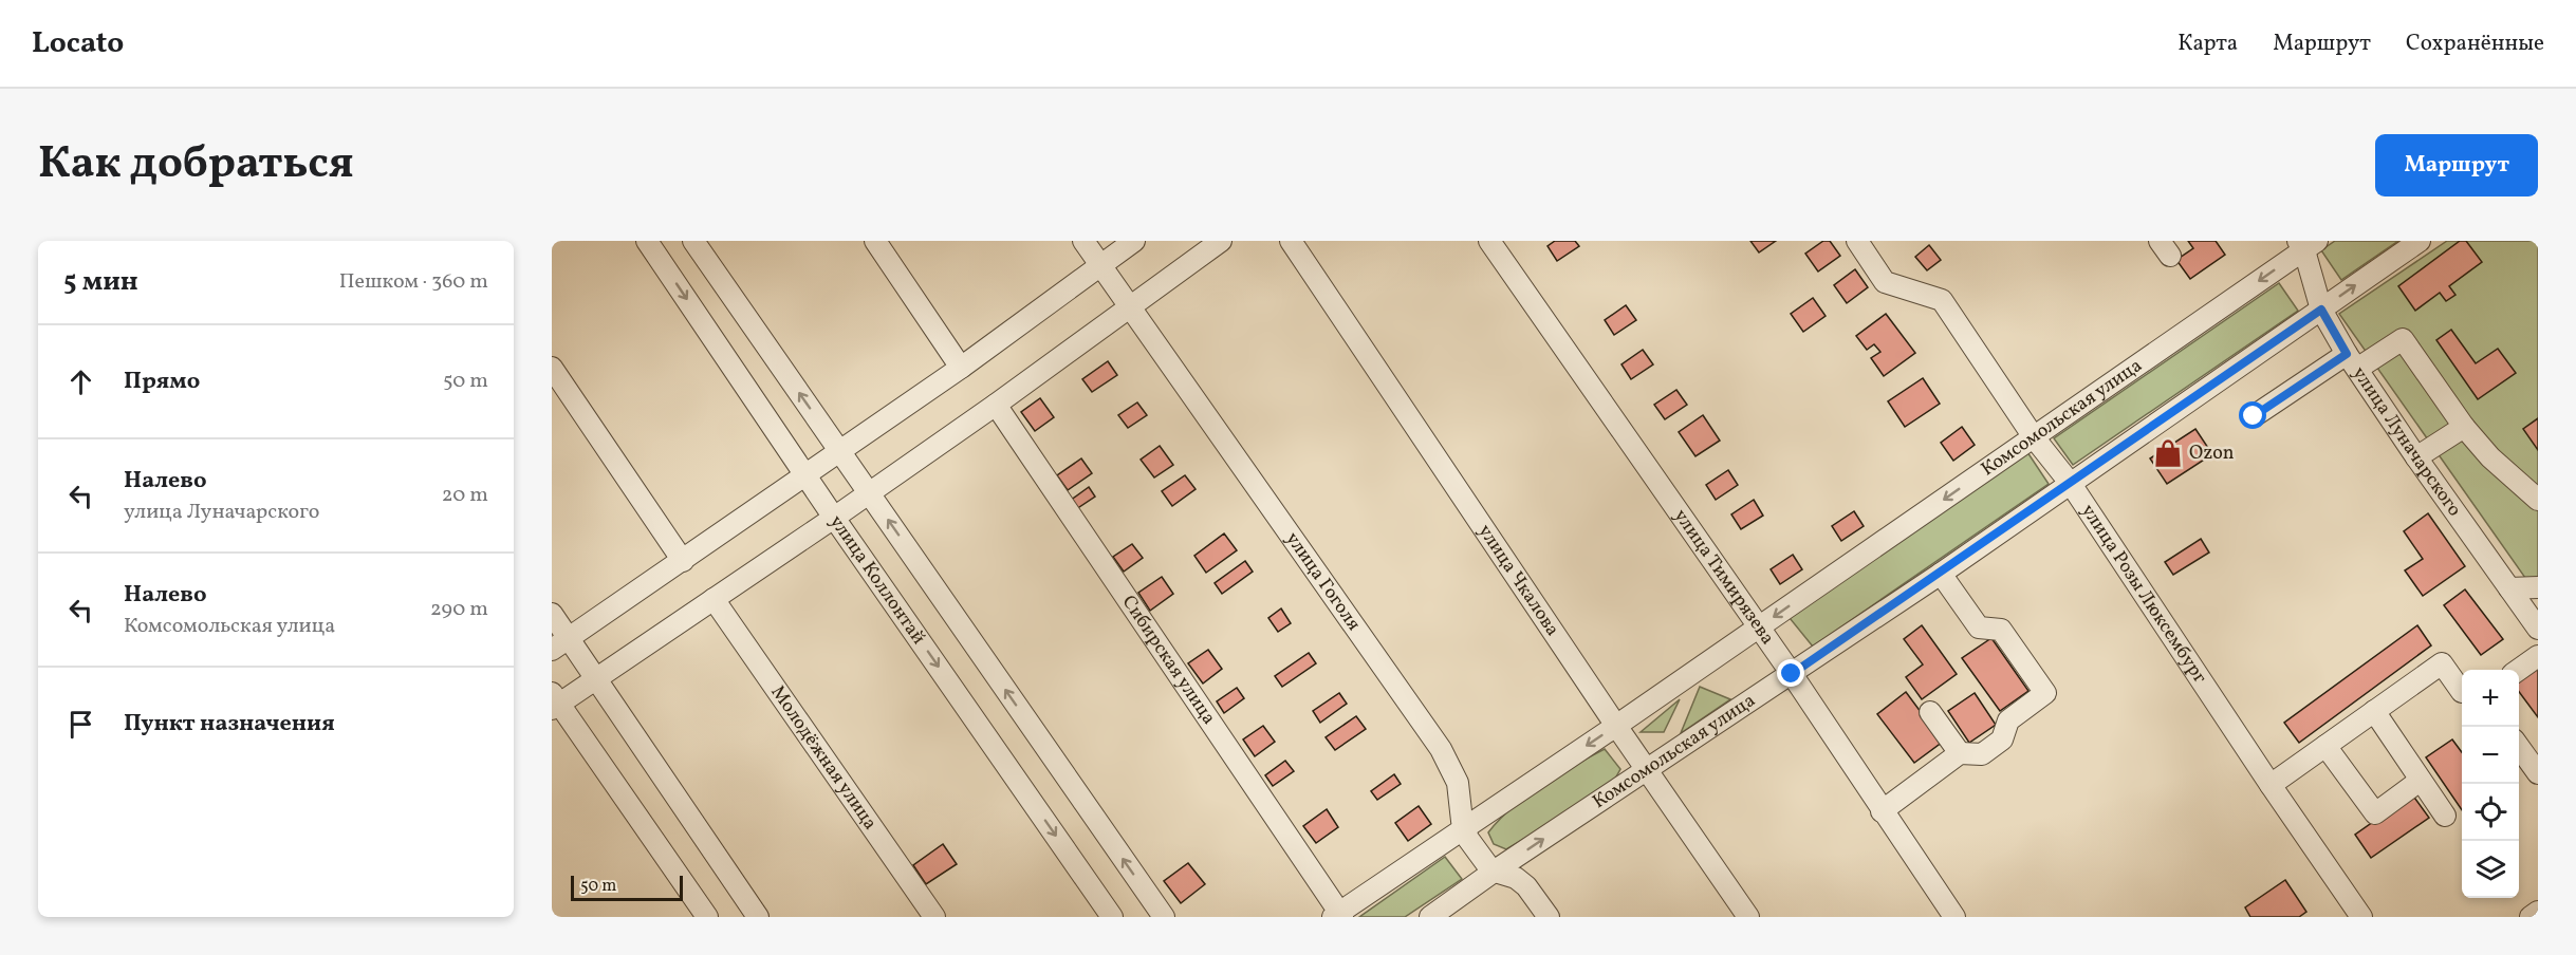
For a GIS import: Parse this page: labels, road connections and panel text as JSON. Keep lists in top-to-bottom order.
{
  "streets": {
    "street": [
      "Комсомольская улица",
      "улица Луначарского",
      "улица Тимирязева",
      "улица Коллонтай",
      "улица Чкалова",
      "улица Гоголя",
      "улица Розы Люксембург",
      "Сибирская улица",
      "Молодёжная улица"
    ]
  },
  "crossings": [
    ["Комсомольская улица", "улица Луначарского"],
    ["Комсомольская улица", "улица Тимирязева"],
    ["Комсомольская улица", "улица Чкалова"],
    ["Комсомольская улица", "улица Гоголя"],
    ["Комсомольская улица", "улица Розы Люксембург"],
    ["Комсомольская улица", "Сибирская улица"]
  ],
  "places": {
    "shop": ["Ozon"]
  },
  "scale_bar": "50 m",
  "page": {
    "header": "Locato",
    "nav": ["Карта", "Маршрут", "Сохранённые"],
    "title": "Как добраться",
    "buttons": "Маршрут",
    "heading": ["5 мин", "Пешком · 360 m"],
    "list": [
      ["Прямо", "50 m"],
      ["Налево", "улица Луначарского", "20 m"],
      ["Налево", "Комсомольская улица", "290 m"],
      "Пункт назначения"
    ],
    "map_buttons": ["+", "−"],
    "scale": "50 m"
  }
}
